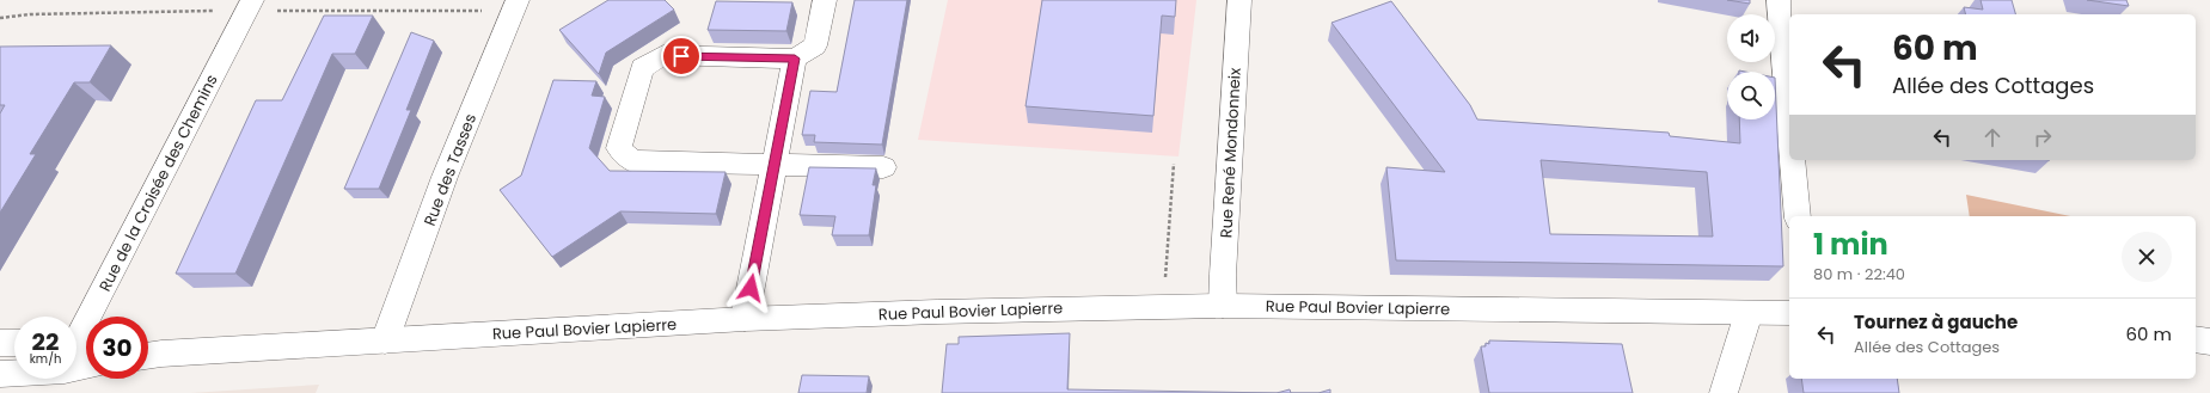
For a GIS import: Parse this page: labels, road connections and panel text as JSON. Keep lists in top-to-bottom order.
{
  "streets": {
    "street": [
      "Rue René Mondonneix",
      "Rue des Tasses",
      "Rue de la Croisée des Chemins",
      "Rue Paul Bovier Lapierre"
    ]
  },
  "crossings": [
    ["Rue René Mondonneix", "Rue Paul Bovier Lapierre"],
    ["Rue des Tasses", "Rue Paul Bovier Lapierre"]
  ],
  "page": {
    "turn": ["60 m", "Allée des Cottages"],
    "heading": ["1 min", "80 m · 22:40"],
    "list": [
      {
        "name": "Tournez à gauche",
        "note": "Allée des Cottages",
        "value": "60 m"
      }
    ],
    "speed": "22 km/h",
    "limit": "30"
  }
}
